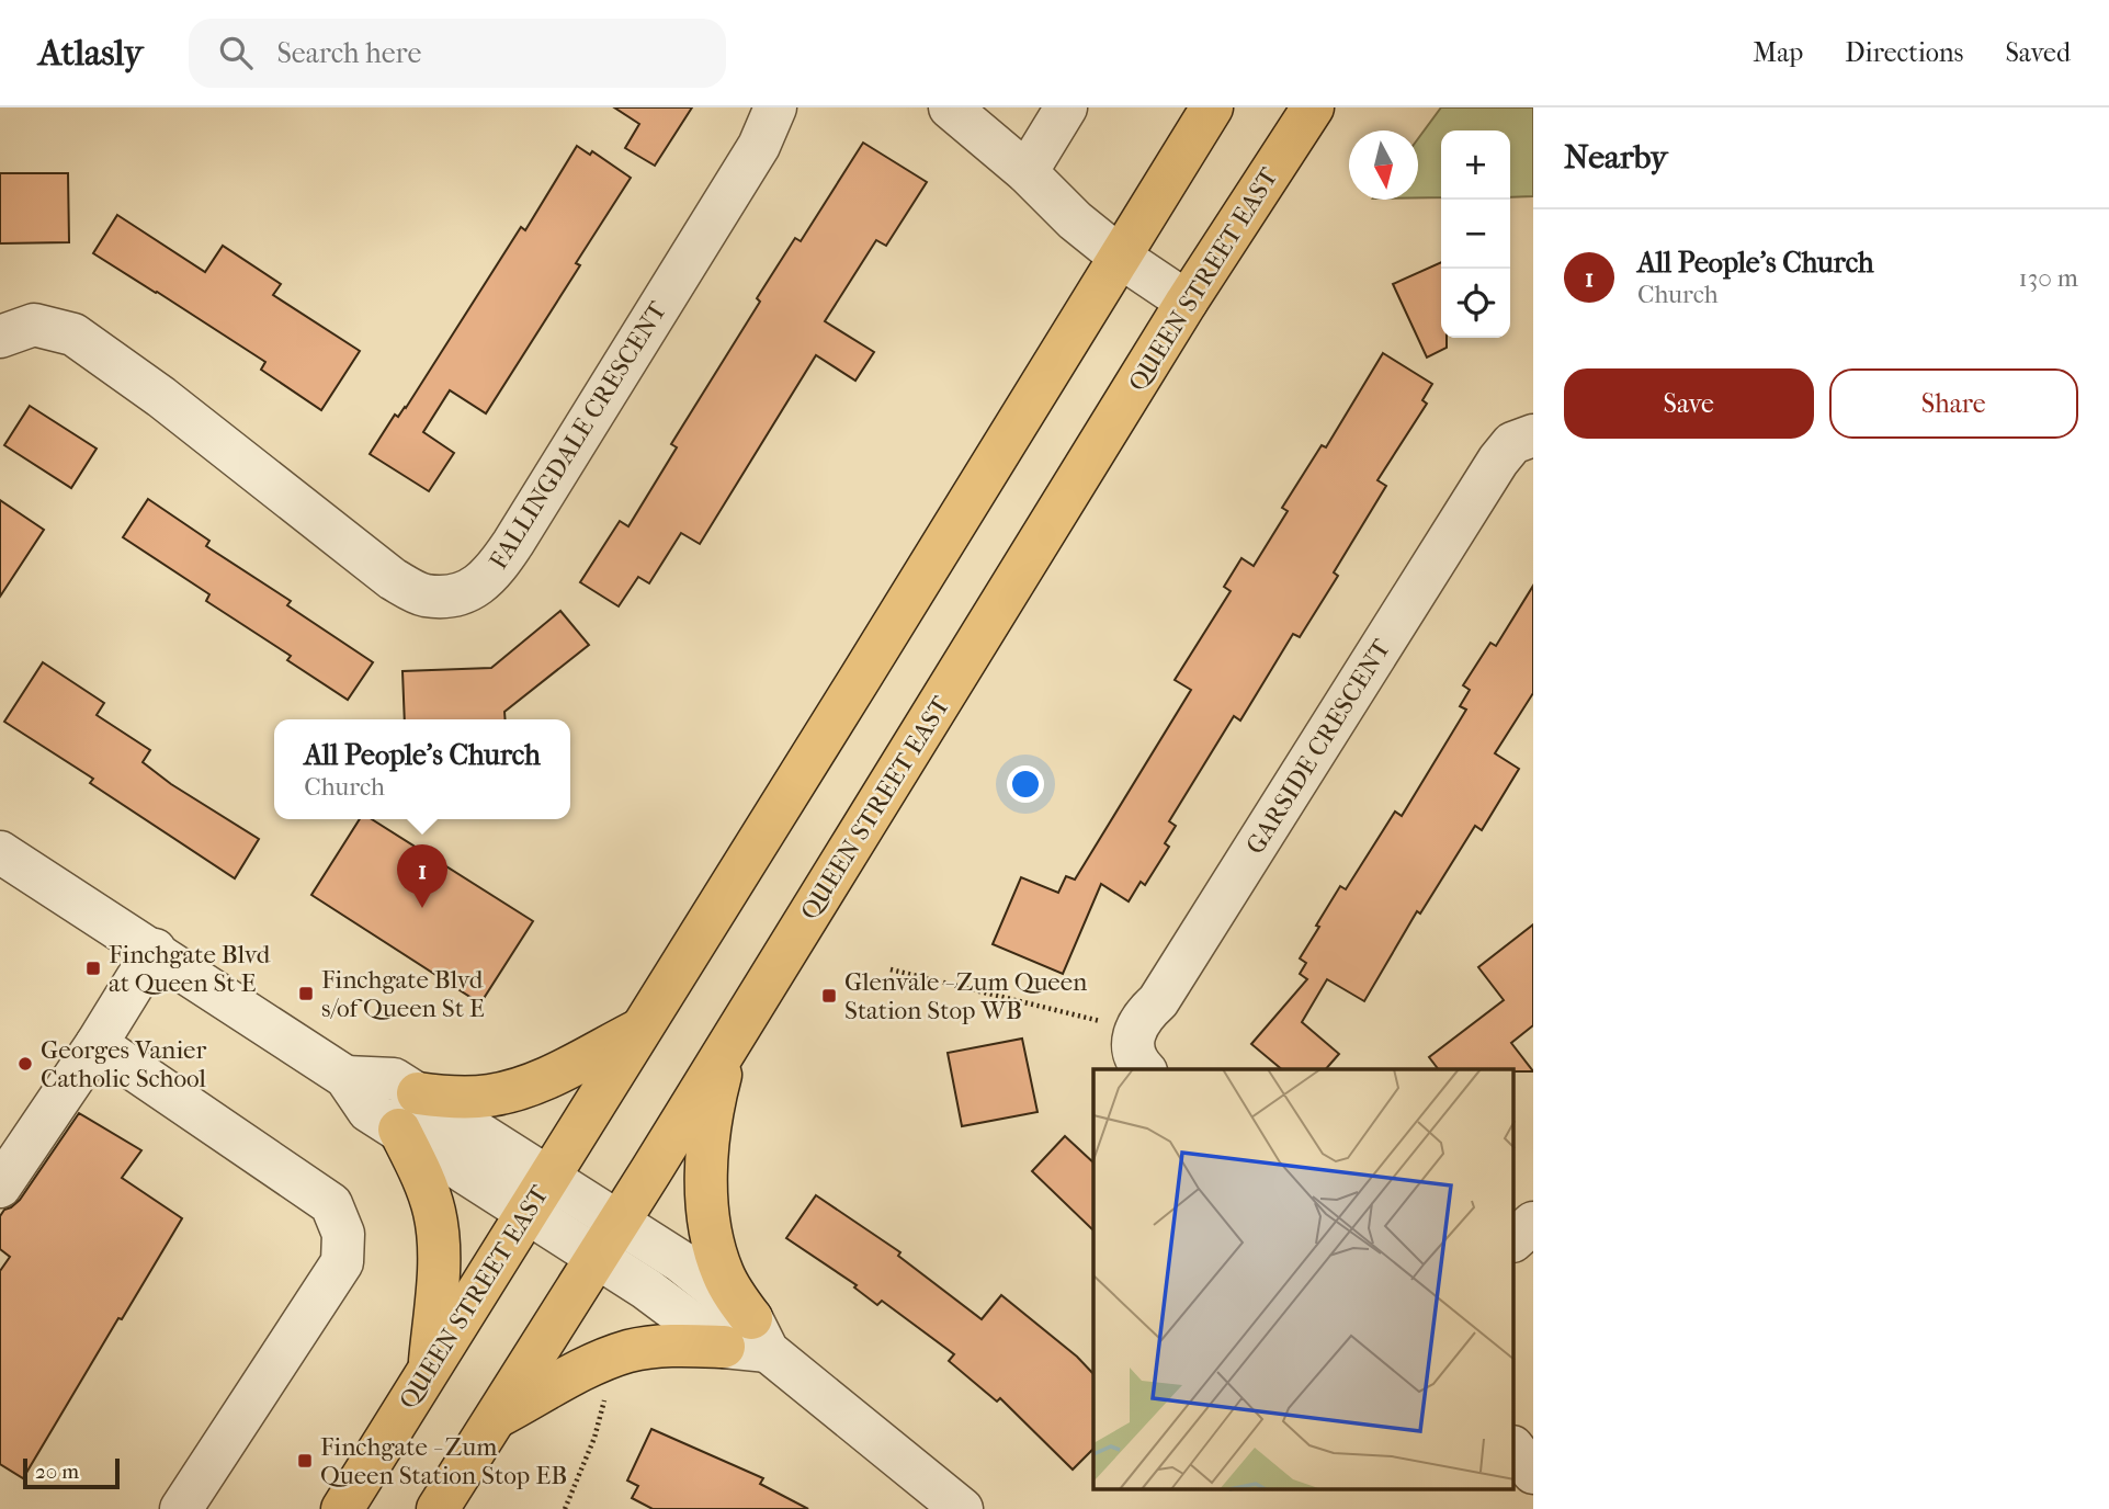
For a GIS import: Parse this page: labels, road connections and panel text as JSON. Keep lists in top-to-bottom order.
{
  "streets": {
    "main road": ["QUEEN STREET EAST"],
    "street": ["FALLINGDALE CRESCENT", "GARSIDE CRESCENT"]
  },
  "places": {
    "transit": [
      "Finchgate Blvd at Queen St E",
      "Finchgate Blvd s/of Queen St E",
      "Glenvale - Zum Queen Station Stop WB",
      "Finchgate - Zum Queen Station Stop EB"
    ],
    "other": ["Georges Vanier Catholic School"]
  },
  "scale_bar": "20 m",
  "north": "bottom",
  "page": {
    "header": "Atlasly",
    "search": "Search here",
    "nav": ["Map", "Directions", "Saved"],
    "heading": "Nearby",
    "map_buttons": ["+", "−"],
    "list": [
      {
        "mark": "1",
        "name": "All People's Church",
        "note": "Church",
        "value": "130 m"
      }
    ],
    "buttons": ["Save", "Share"],
    "popup": ["All People's Church", "Church"],
    "pins": "1",
    "scale": "20 m"
  }
}
